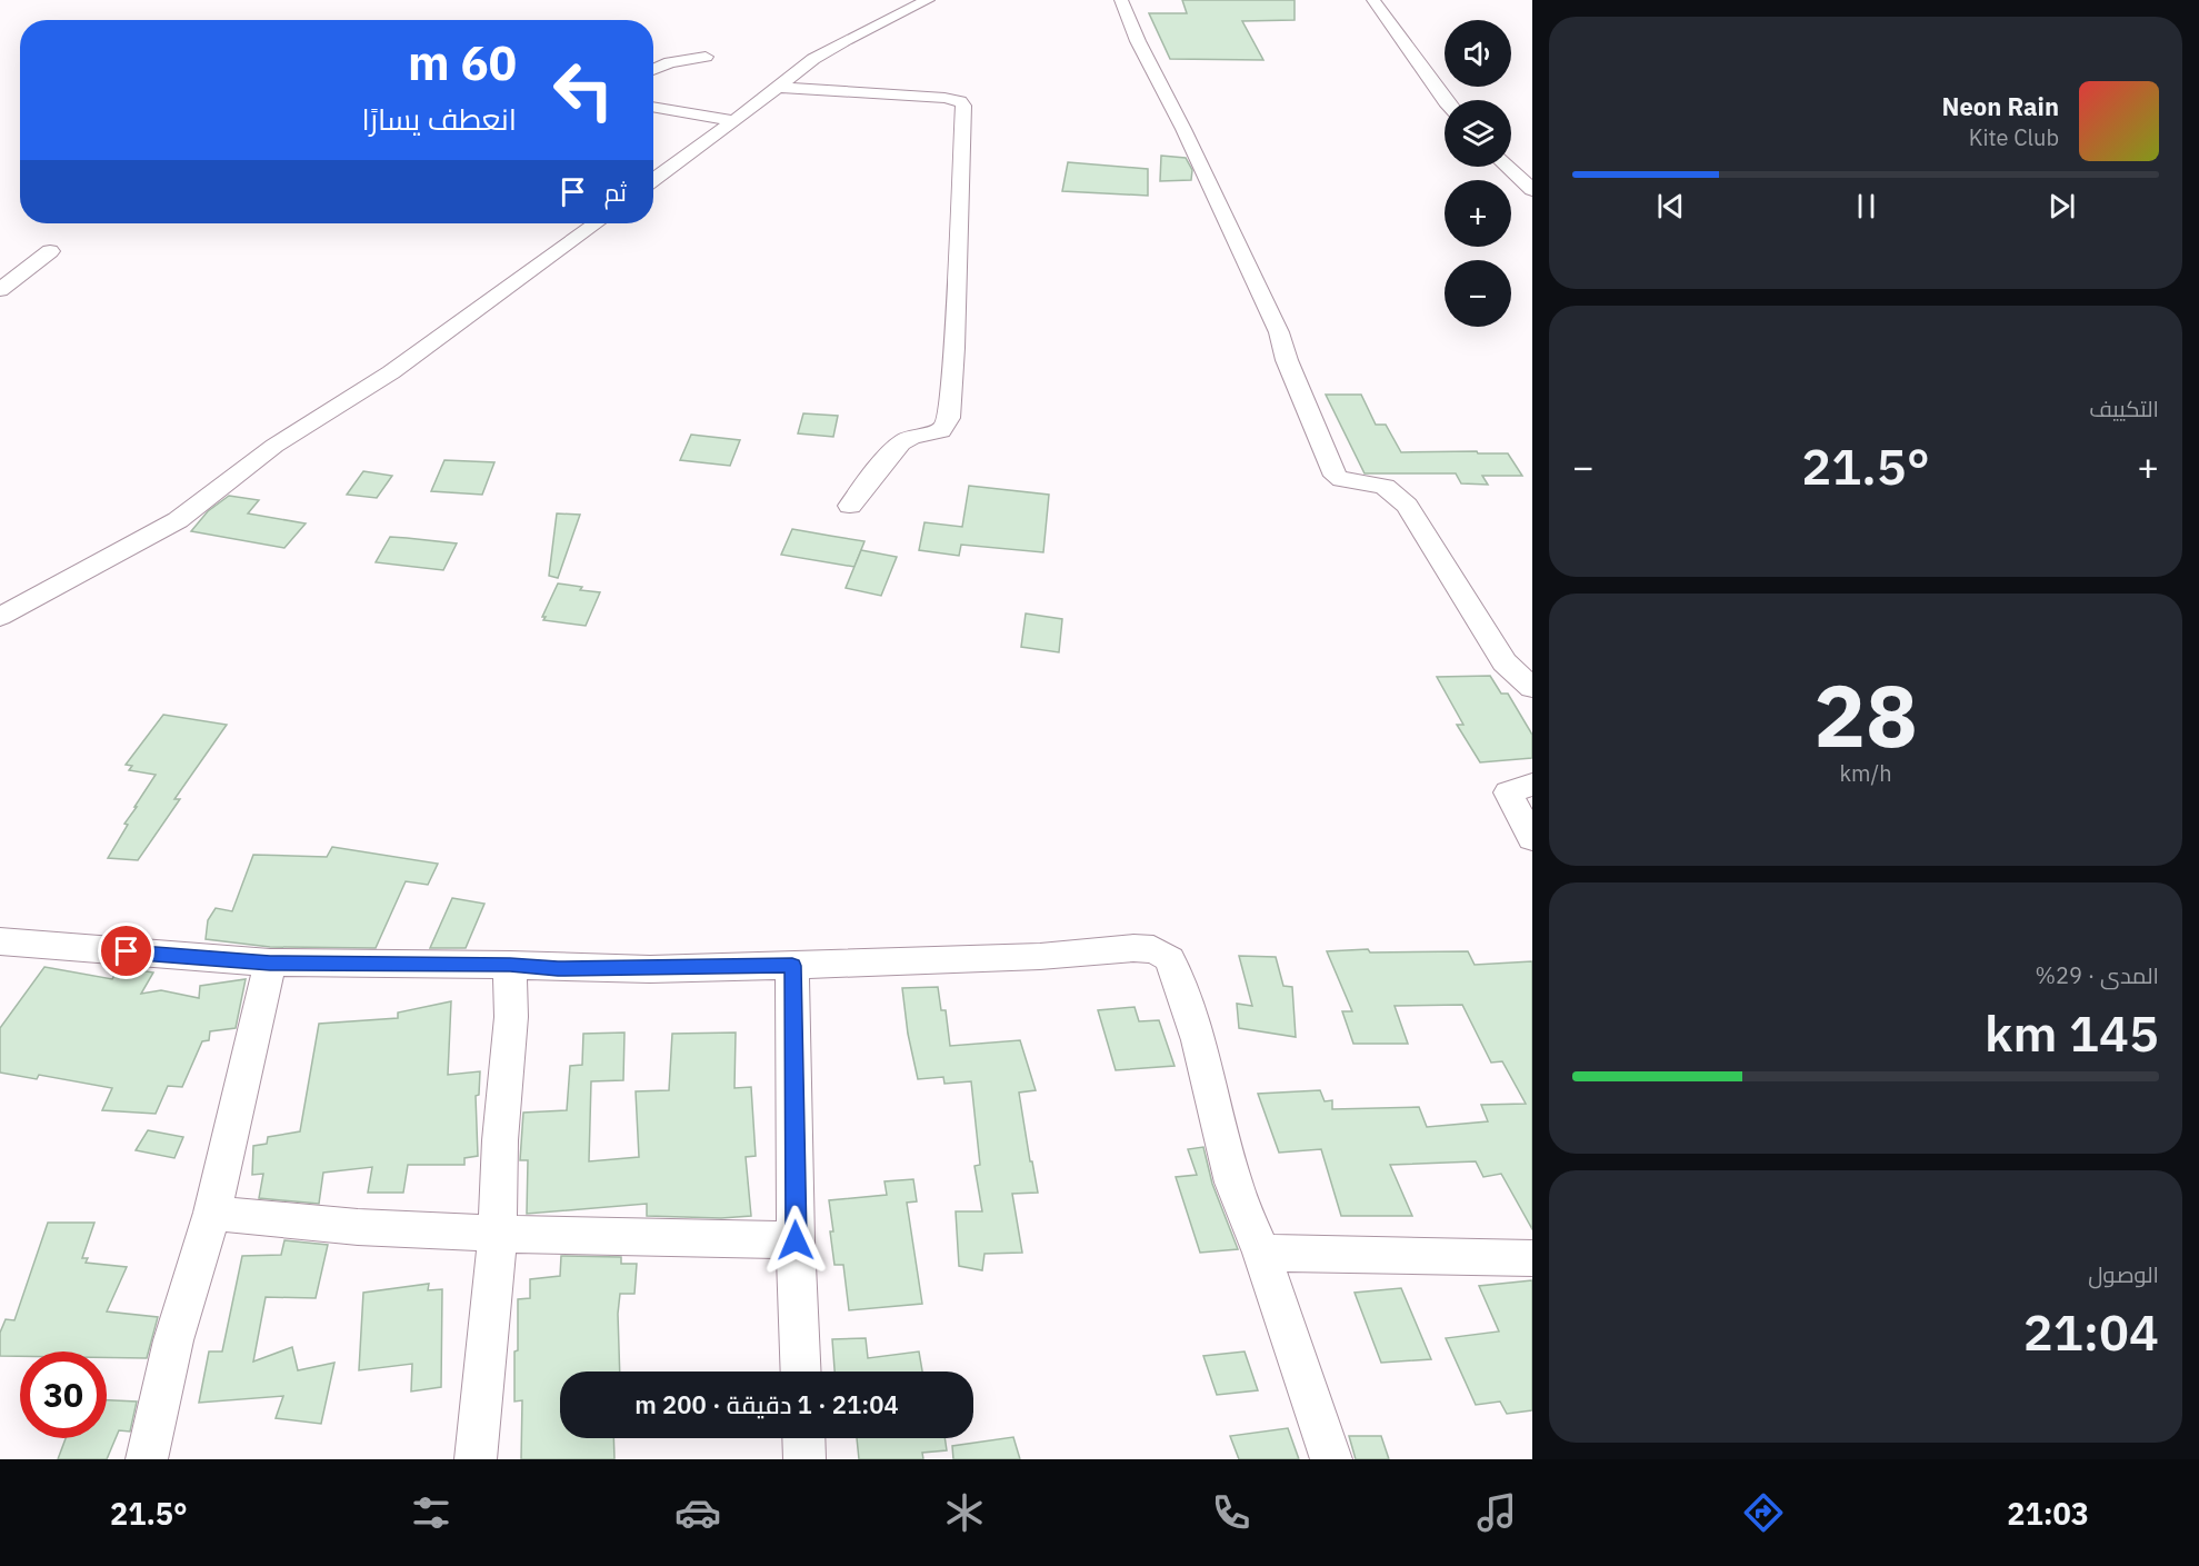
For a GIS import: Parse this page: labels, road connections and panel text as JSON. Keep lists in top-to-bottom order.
{
  "page": {
    "map_buttons": ["+", "−"],
    "turn": ["60 m", "انعطف يسارًا"],
    "song": ["Neon Rain", "Kite Club"],
    "then": "ثم",
    "tile": [
      "التكييف",
      ["28", "km/h"],
      ["المدى · 29%", "145 km"],
      ["الوصول", "21:04"]
    ],
    "heat": ["−", "21.5°", "+"],
    "limit": "30",
    "trip": "21:04 · 1 دقيقة · 200 m",
    "tabs": ["21:03", "21.5°"]
  }
}
